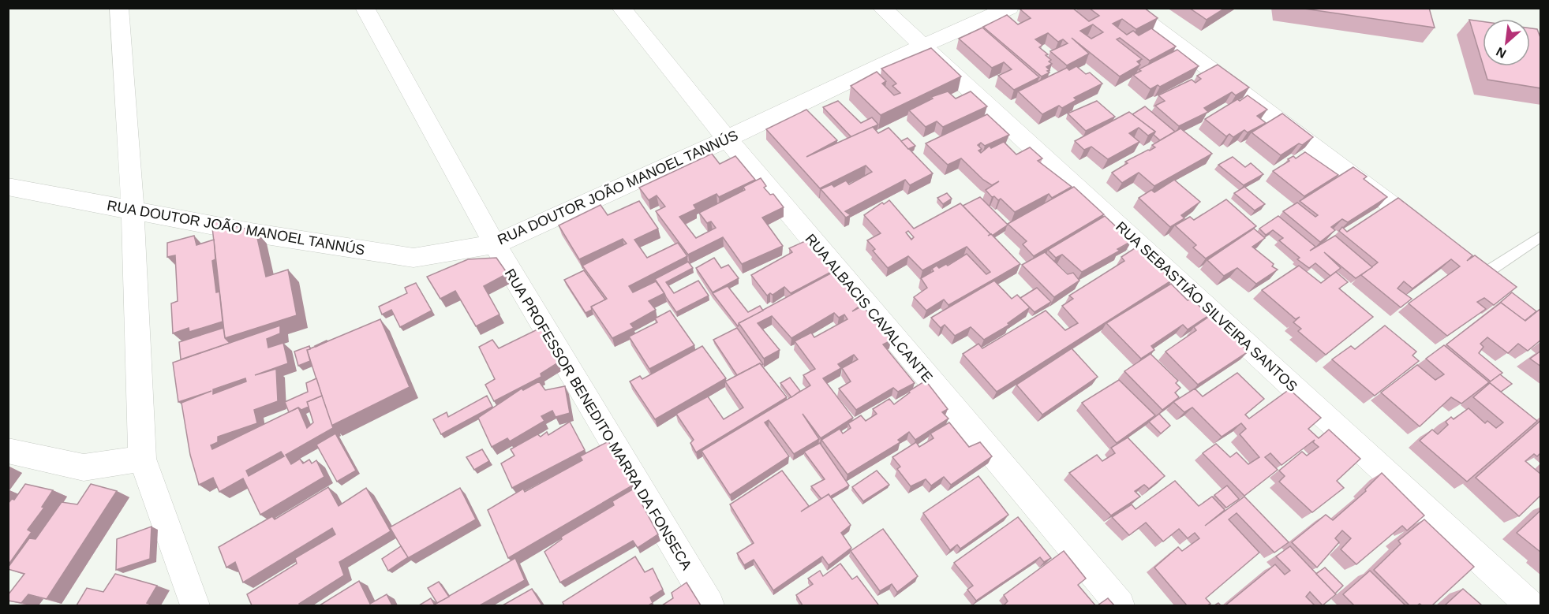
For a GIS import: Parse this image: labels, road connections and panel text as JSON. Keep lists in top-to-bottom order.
{
  "streets": {
    "street": [
      "RUA DOUTOR JOÃO MANOEL TANNÚS",
      "RUA SEBASTIÃO SILVEIRA SANTOS",
      "RUA ALBACIS CAVALCANTE",
      "RUA PROFESSOR BENEDITO MARRA DA FONSECA"
    ]
  },
  "crossings": [
    ["RUA DOUTOR JOÃO MANOEL TANNÚS", "RUA SEBASTIÃO SILVEIRA SANTOS"],
    ["RUA DOUTOR JOÃO MANOEL TANNÚS", "RUA ALBACIS CAVALCANTE"],
    ["RUA DOUTOR JOÃO MANOEL TANNÚS", "RUA PROFESSOR BENEDITO MARRA DA FONSECA"]
  ],
  "north": "bottom left"
}
